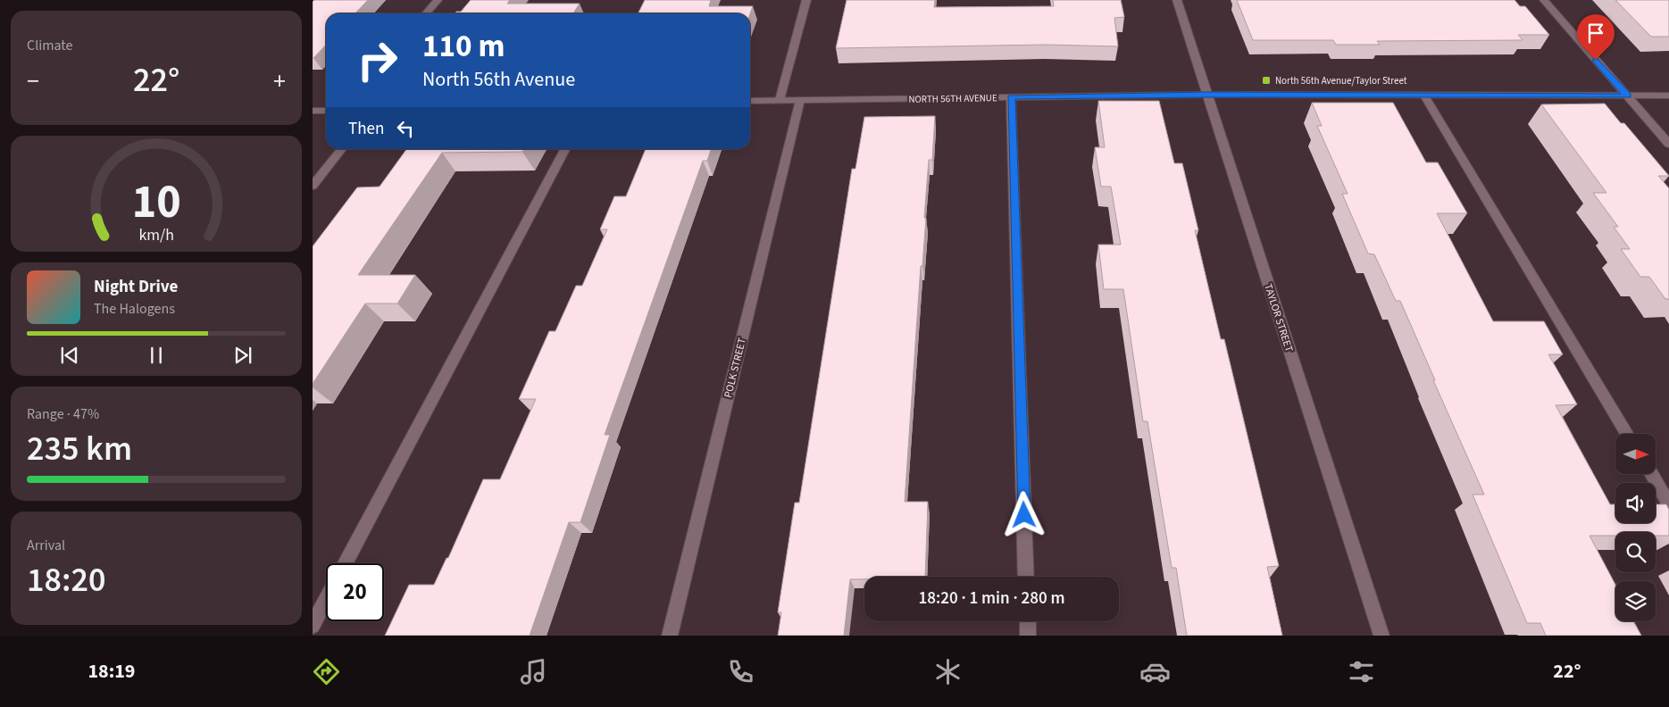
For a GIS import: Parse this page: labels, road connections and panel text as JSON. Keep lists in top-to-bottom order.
{
  "streets": {
    "street": ["NORTH 56TH AVENUE", "TAYLOR STREET", "POLK STREET"]
  },
  "crossings": [
    ["NORTH 56TH AVENUE", "TAYLOR STREET"],
    ["NORTH 56TH AVENUE", "POLK STREET"]
  ],
  "places": {
    "transit": ["North 56th Avenue/Taylor Street"]
  },
  "north": "right",
  "page": {
    "tile": [
      "Climate",
      ["Range · 47%", "235 km"],
      ["Arrival", "18:20"]
    ],
    "turn": ["110 m", "North 56th Avenue"],
    "heat": ["−", "22°", "+"],
    "then": "Then",
    "song": ["Night Drive", "The Halogens"],
    "limit": "20",
    "trip": "18:20 · 1 min · 280 m",
    "tabs": ["18:19", "22°"],
    "gauge": ["10", "km/h"]
  }
}
